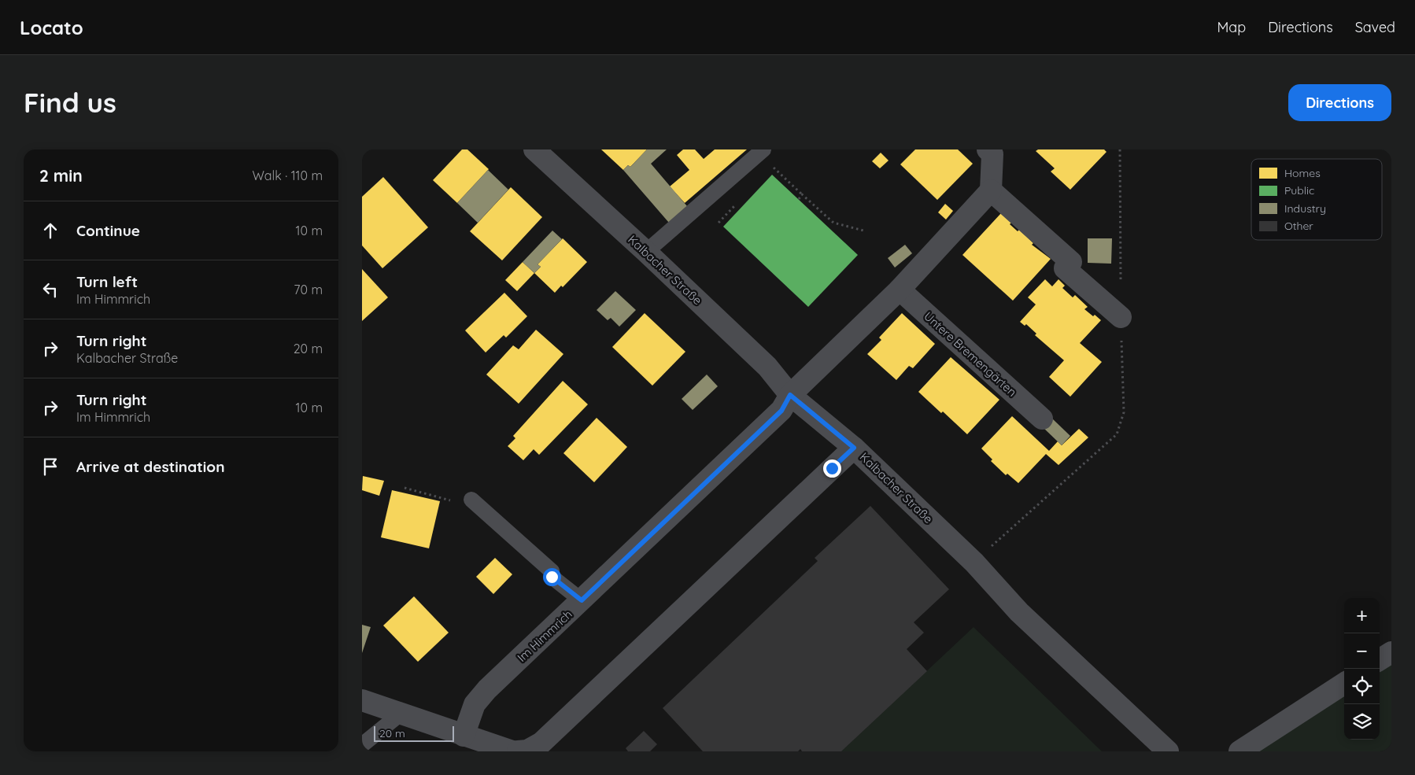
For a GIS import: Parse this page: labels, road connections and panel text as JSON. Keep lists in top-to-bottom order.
{
  "streets": {
    "street": ["Kalbacher Straße", "Untere Bremengärten", "Im Himmrich"]
  },
  "crossings": [
    ["Kalbacher Straße", "Im Himmrich"]
  ],
  "legend": [
    "Homes",
    "Public",
    "Industry",
    "Other"
  ],
  "scale_bar": "20 m",
  "page": {
    "header": "Locato",
    "nav": ["Map", "Directions", "Saved"],
    "buttons": "Directions",
    "title": "Find us",
    "heading": ["2 min", "Walk · 110 m"],
    "list": [
      ["Continue", "10 m"],
      ["Turn left", "Im Himmrich", "70 m"],
      ["Turn right", "Kalbacher Straße", "20 m"],
      ["Turn right", "Im Himmrich", "10 m"],
      "Arrive at destination"
    ],
    "map_buttons": ["+", "−"],
    "scale": "20 m"
  }
}
